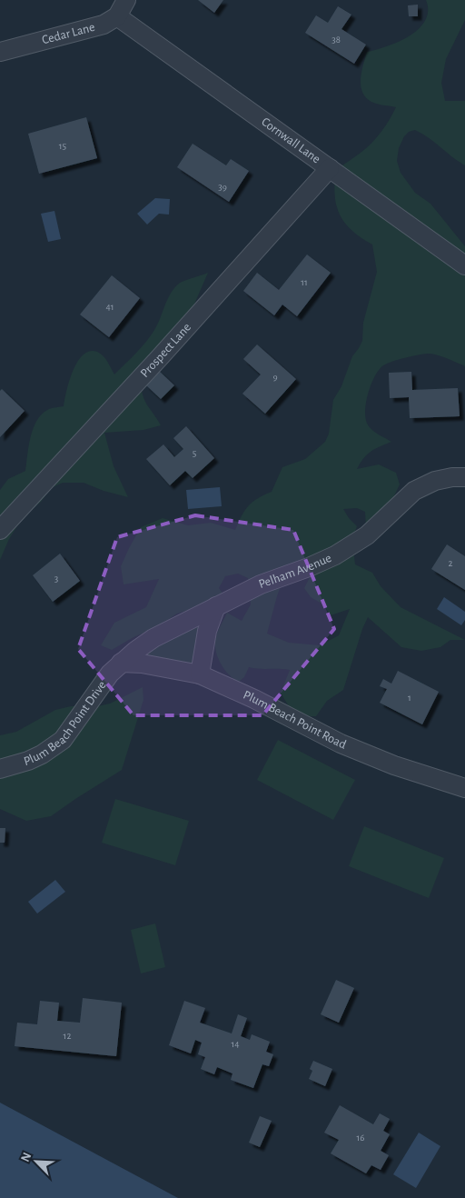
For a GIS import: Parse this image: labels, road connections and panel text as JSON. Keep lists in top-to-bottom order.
{
  "streets": {
    "street": [
      "Cedar Lane",
      "Cornwall Lane",
      "Prospect Lane",
      "Pelham Avenue",
      "Plum Beach Point Road",
      "Plum Beach Point Drive"
    ]
  },
  "crossings": [
    ["Cedar Lane", "Cornwall Lane"],
    ["Cornwall Lane", "Prospect Lane"],
    ["Pelham Avenue", "Plum Beach Point Road"],
    ["Pelham Avenue", "Plum Beach Point Drive"],
    ["Plum Beach Point Road", "Plum Beach Point Drive"]
  ],
  "house_numbers": [
    "38",
    "15",
    "39",
    "11",
    "41",
    "9",
    "5",
    "2",
    "3",
    "1",
    "12",
    "14",
    "16"
  ],
  "north": "top left"
}
